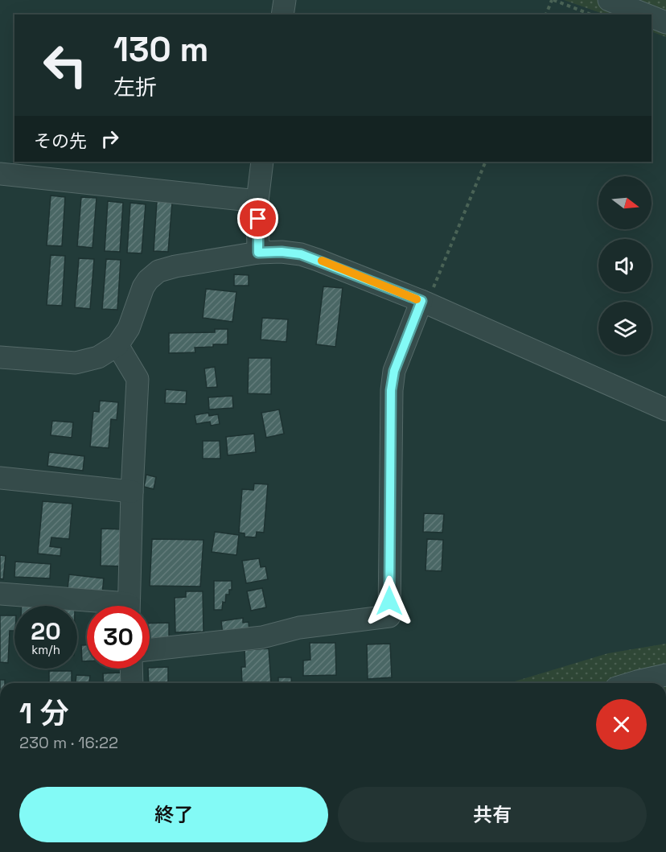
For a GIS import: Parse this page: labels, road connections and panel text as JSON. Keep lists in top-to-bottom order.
{
  "north": "right",
  "page": {
    "turn": ["130 m", "左折"],
    "then": "その先",
    "speed": "20 km/h",
    "limit": "30",
    "heading": ["1 分", "230 m · 16:22"],
    "buttons": ["終了", "共有"]
  }
}
